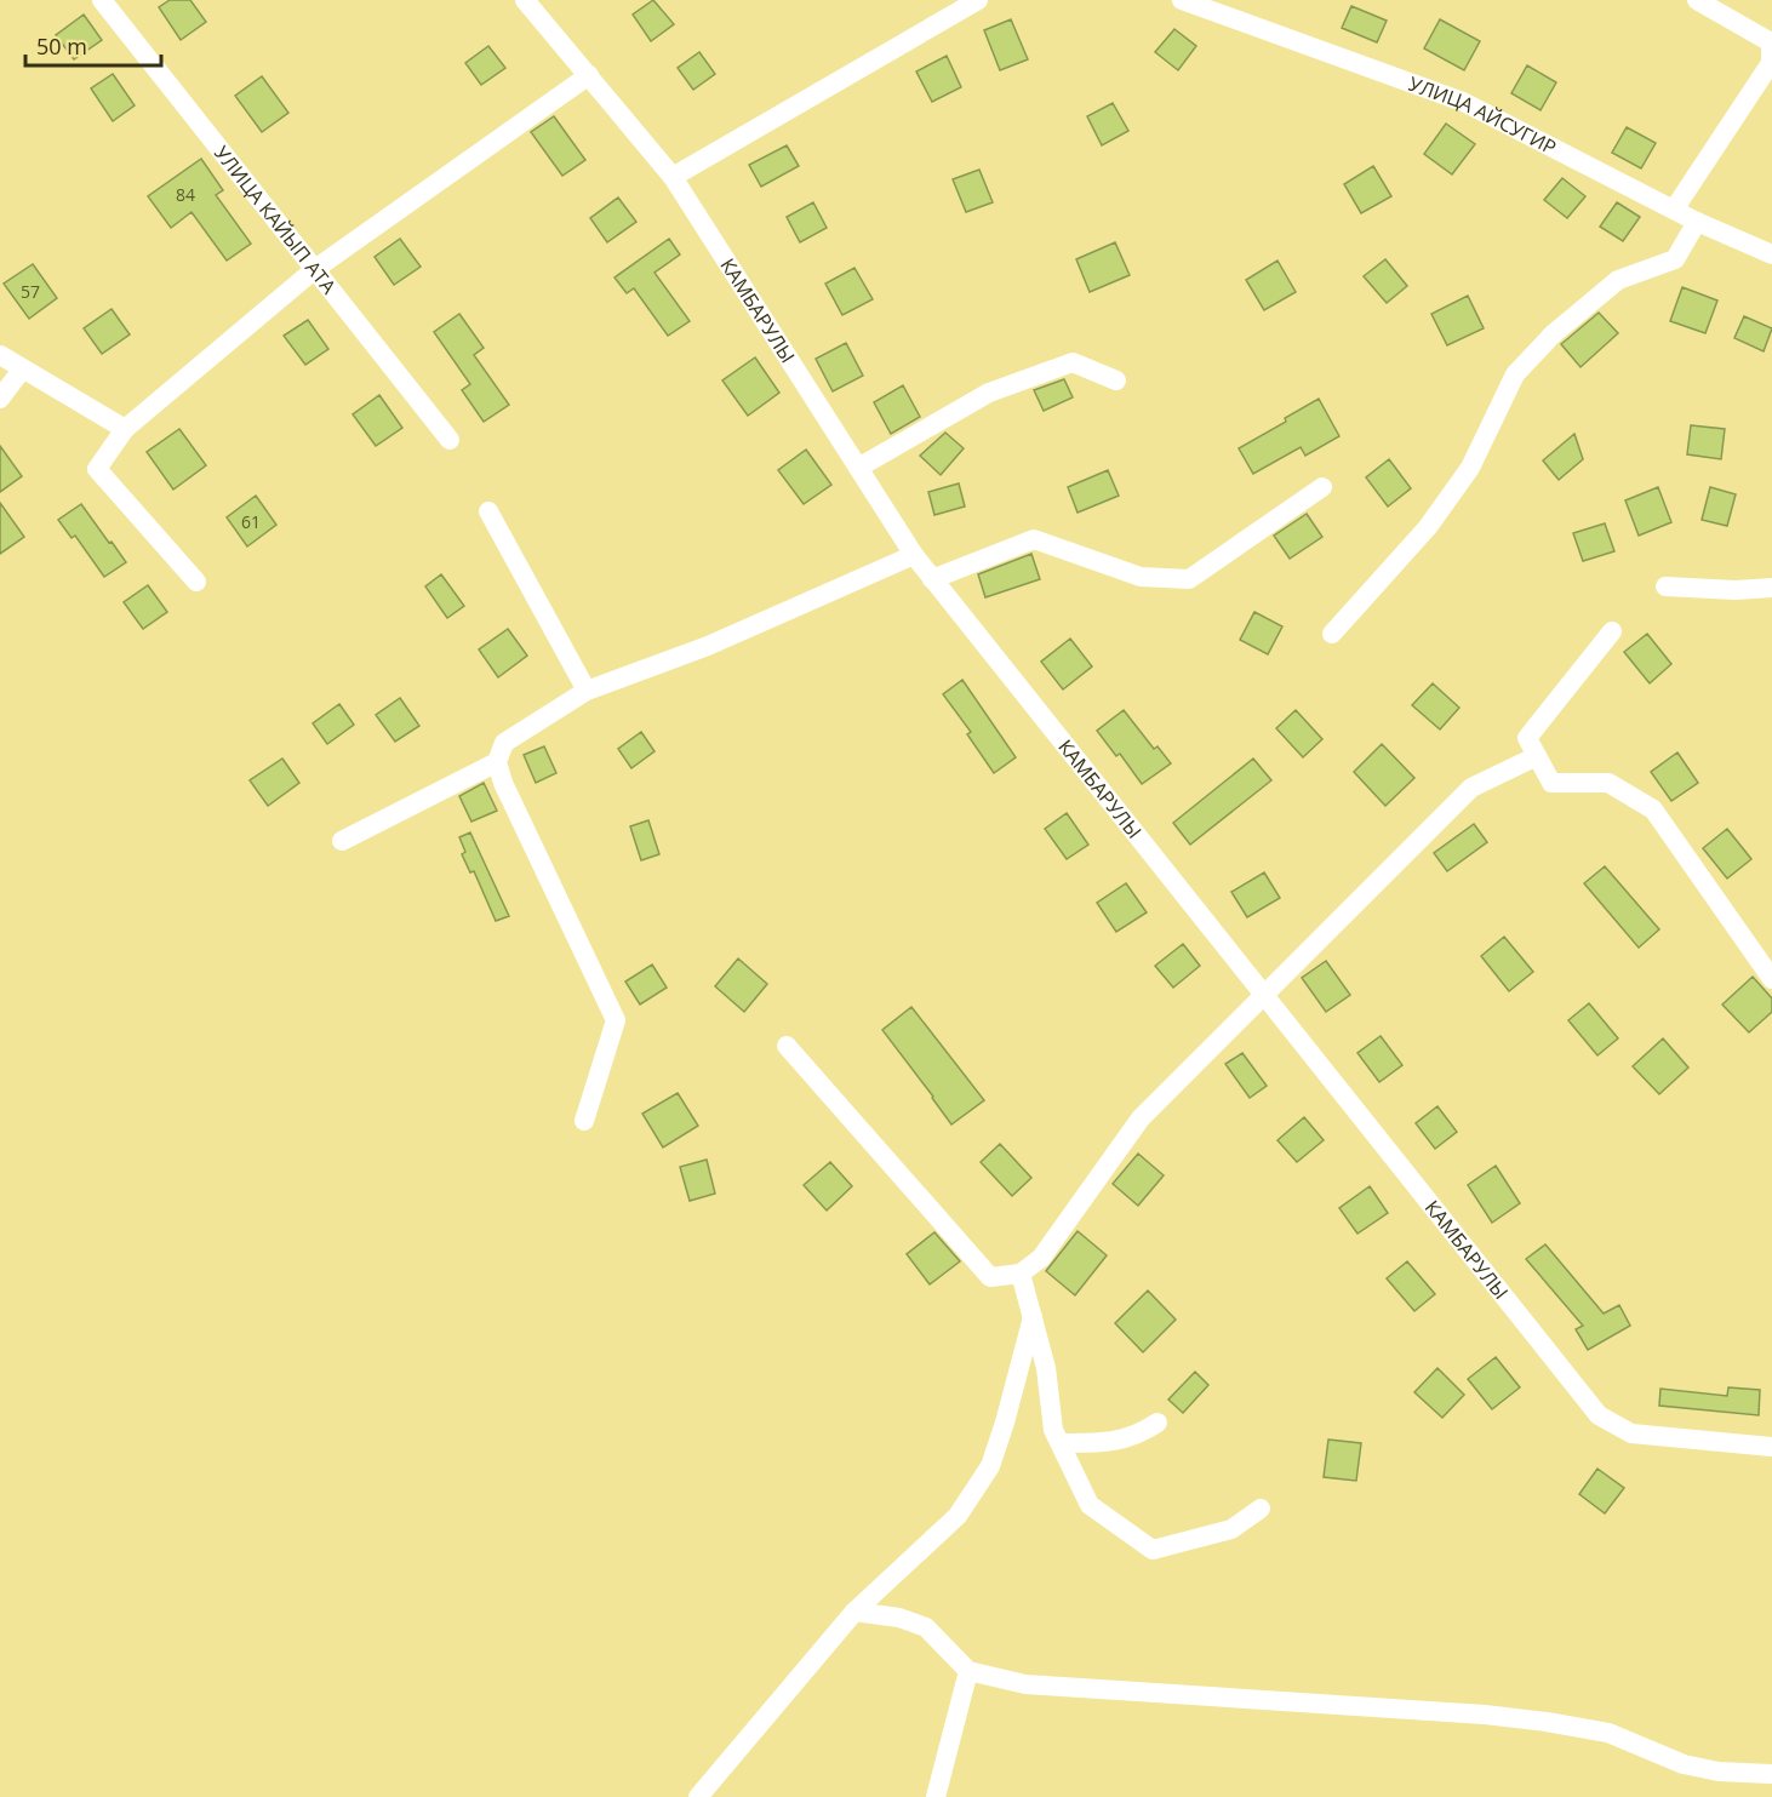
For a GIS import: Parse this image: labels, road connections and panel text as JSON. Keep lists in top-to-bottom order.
{
  "streets": {
    "street": ["УЛИЦА АЙСУГИР", "УЛИЦА КАЙЫП АТА", "КАМБАРУЛЫ"]
  },
  "house_numbers": ["84", "57", "61"],
  "scale_bar": "50 m"
}
